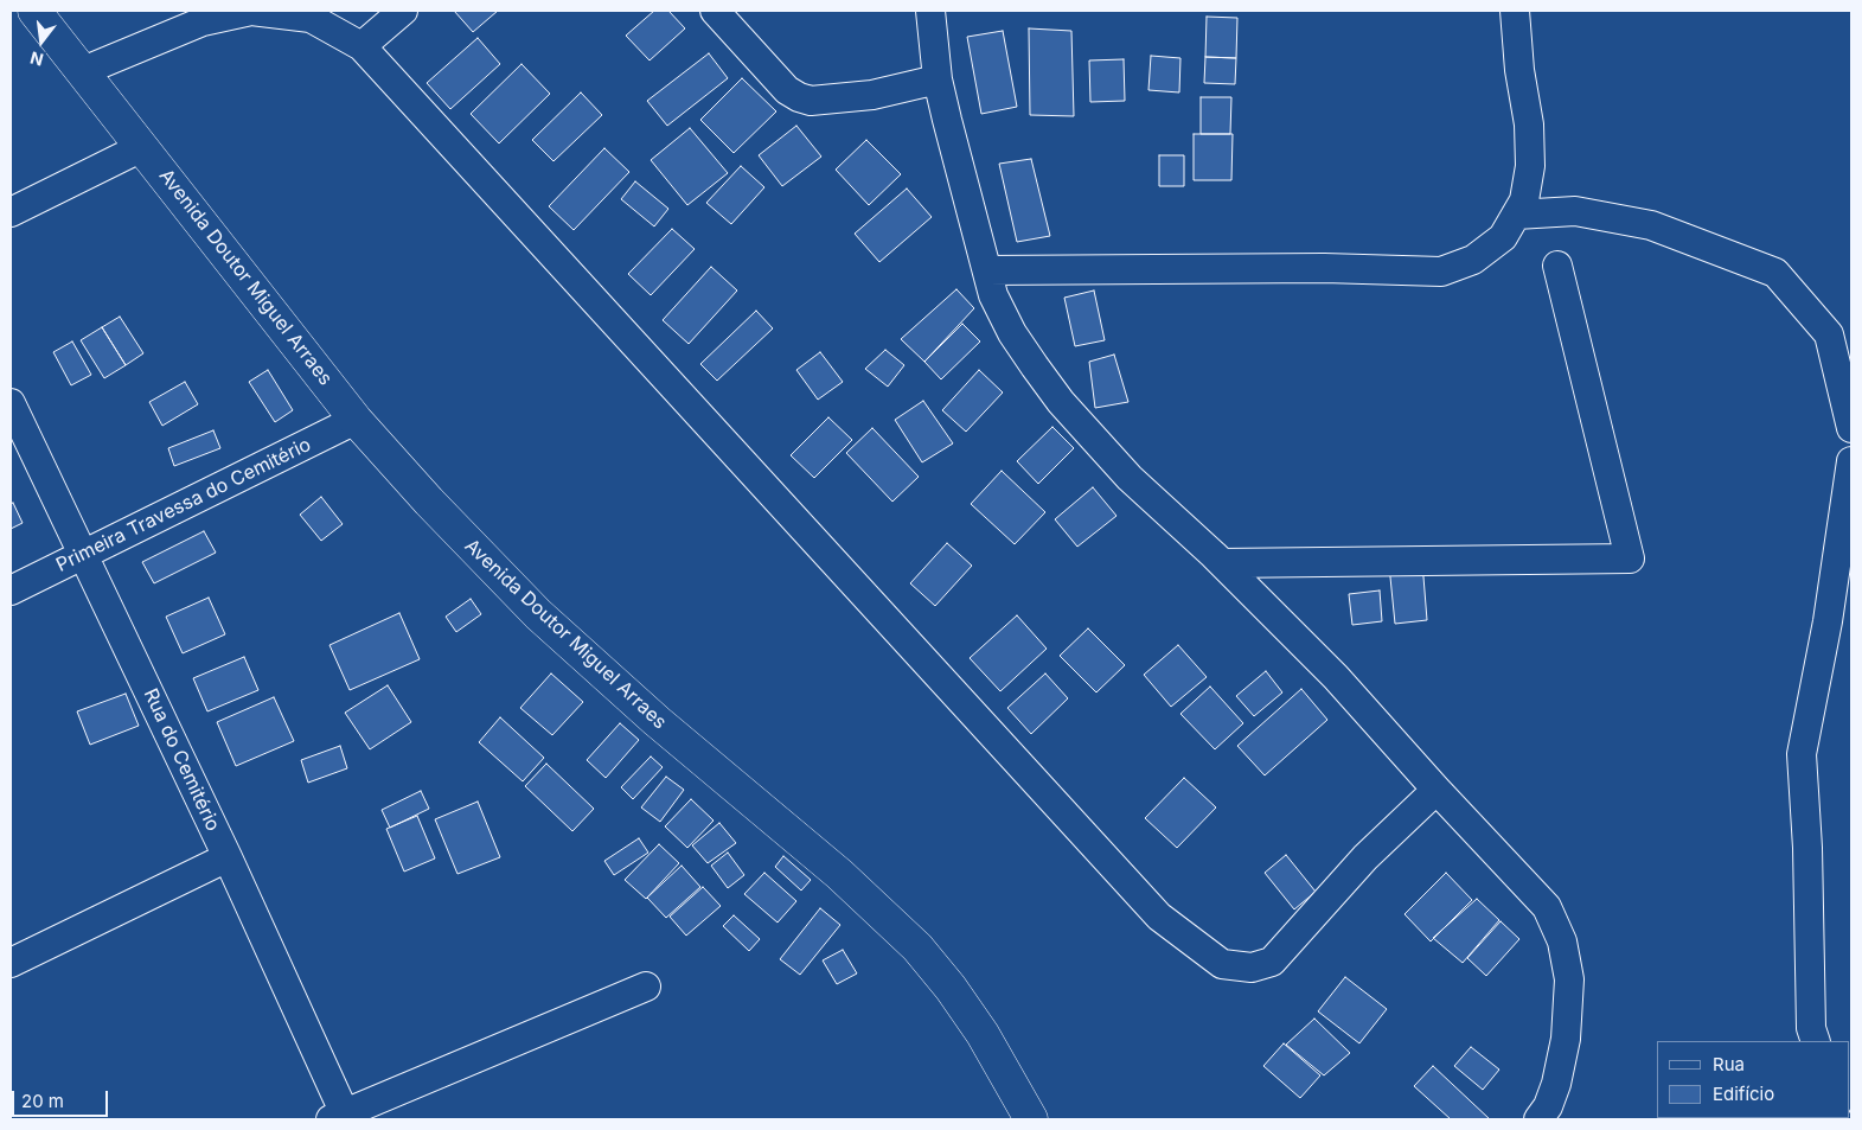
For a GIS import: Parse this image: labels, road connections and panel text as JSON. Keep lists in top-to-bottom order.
{
  "streets": {
    "main road": ["Avenida Doutor Miguel Arraes"],
    "street": ["Primeira Travessa do Cemitério", "Rua do Cemitério"]
  },
  "crossings": [
    ["Avenida Doutor Miguel Arraes", "Primeira Travessa do Cemitério"],
    ["Primeira Travessa do Cemitério", "Rua do Cemitério"]
  ],
  "legend": ["Rua", "Edifício"],
  "scale_bar": "20 m",
  "north": "bottom"
}
